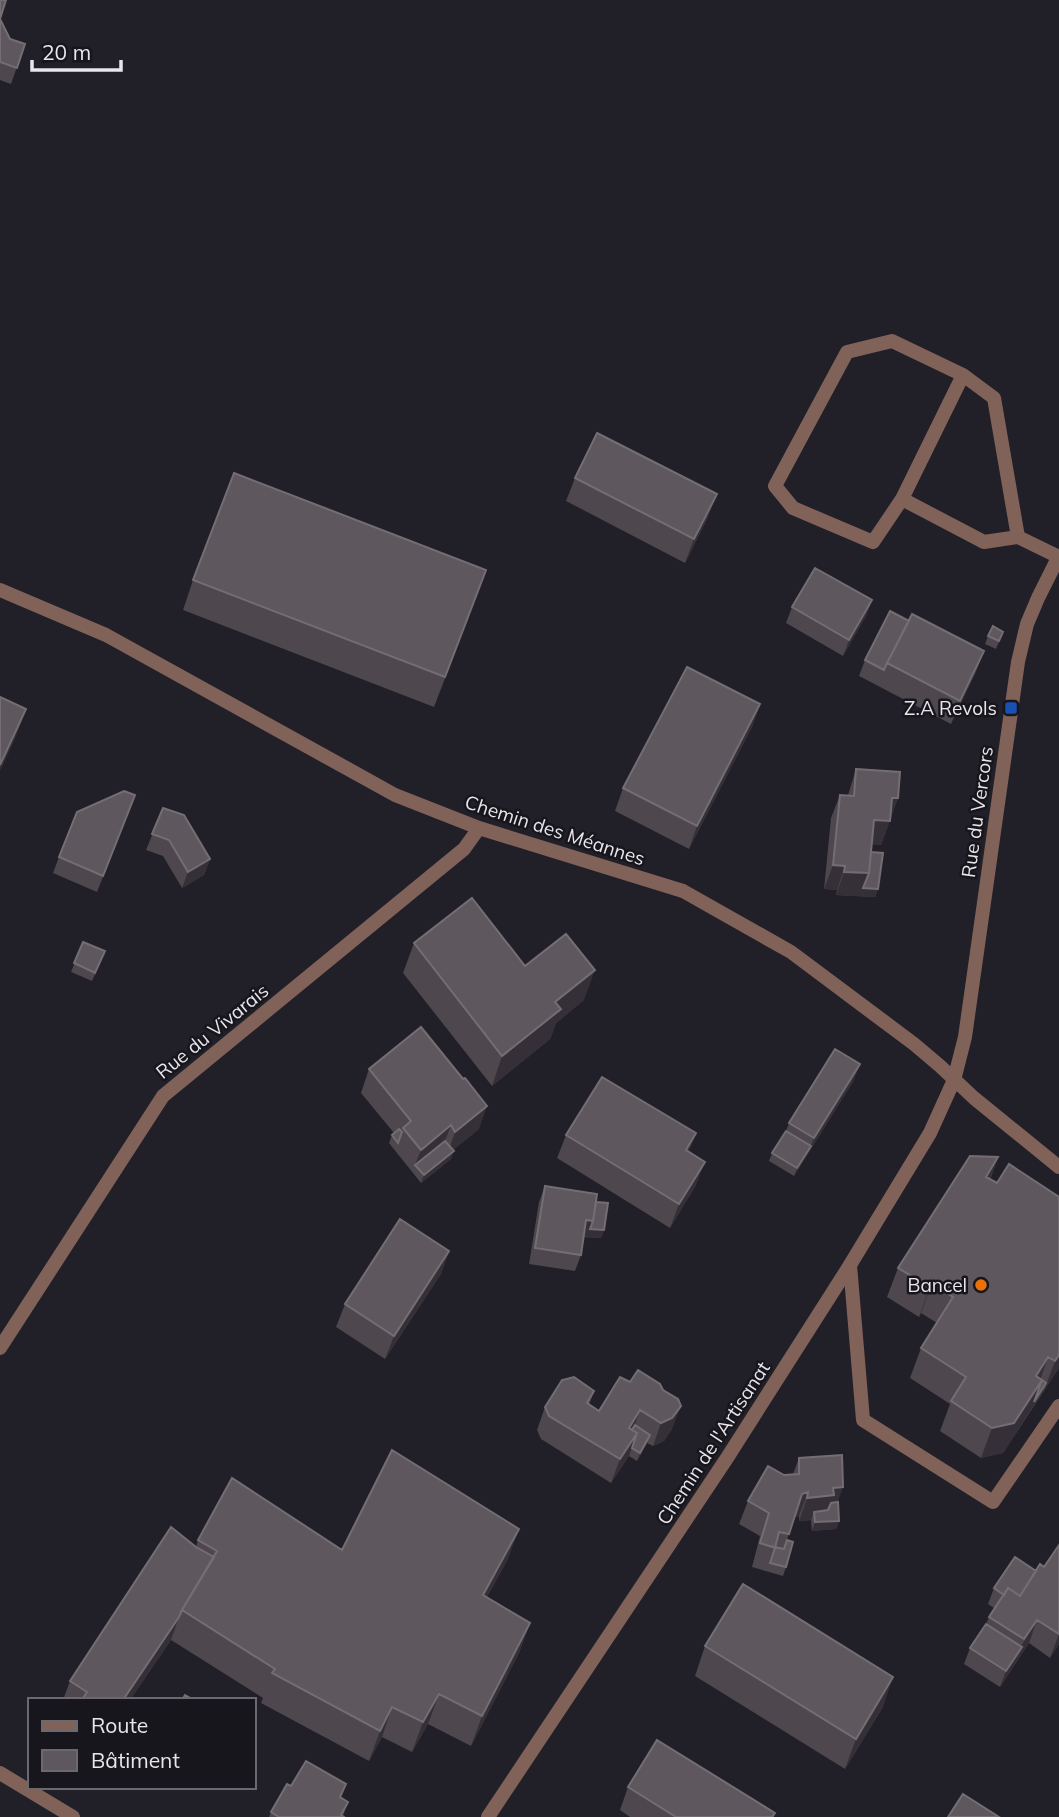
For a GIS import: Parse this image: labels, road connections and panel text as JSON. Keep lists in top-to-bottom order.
{
  "streets": {
    "street": [
      "Rue du Vercors",
      "Chemin des Méannes",
      "Rue du Vivarais",
      "Chemin de l'Artisanat"
    ]
  },
  "crossings": [
    ["Rue du Vercors", "Chemin des Méannes"],
    ["Rue du Vercors", "Chemin de l'Artisanat"],
    ["Chemin des Méannes", "Rue du Vivarais"],
    ["Chemin des Méannes", "Chemin de l'Artisanat"]
  ],
  "places": {
    "transit": ["Z.A Revols"],
    "other": ["Bancel"]
  },
  "legend": ["Route", "Bâtiment"],
  "scale_bar": "20 m"
}
